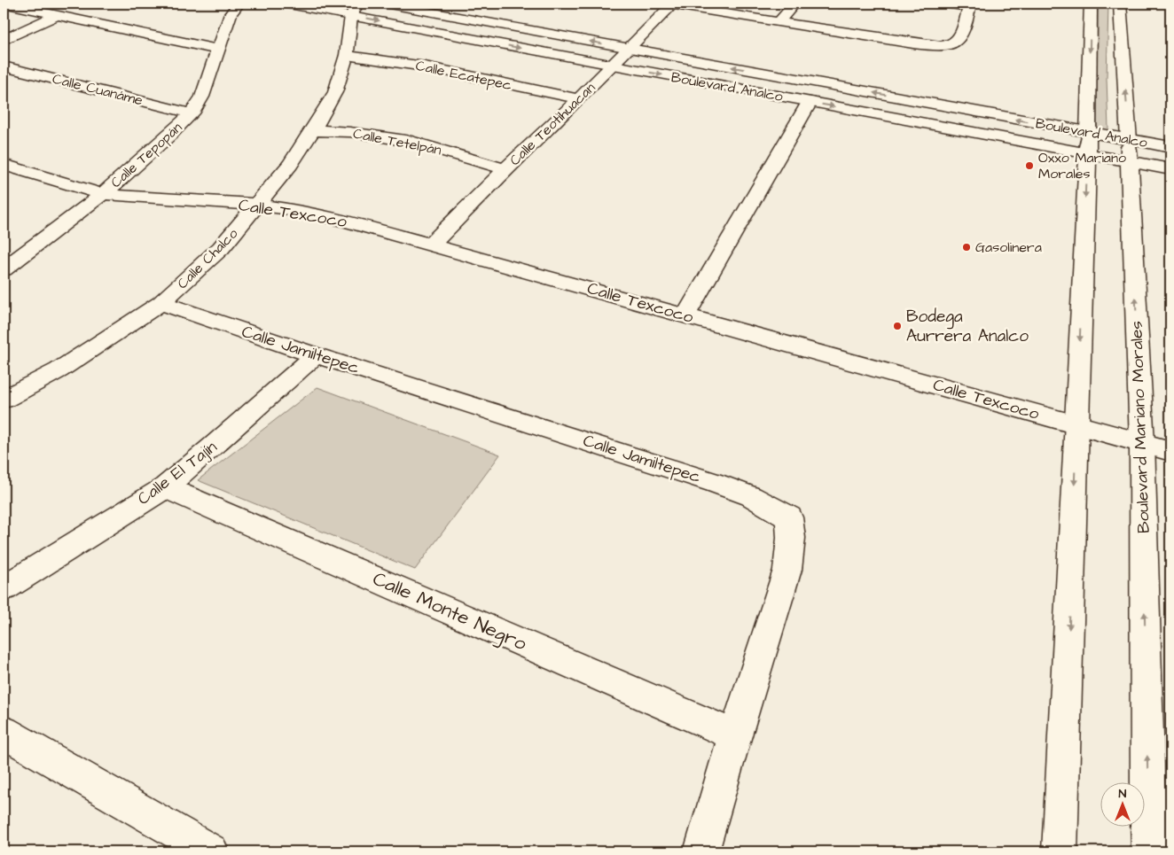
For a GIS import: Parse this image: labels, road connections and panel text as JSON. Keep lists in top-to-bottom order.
{
  "streets": {
    "street": [
      "Calle Ecatepec",
      "Boulevard Analco",
      "Calle Cuanáme",
      "Calle Teotihuacan",
      "Calle Tetelpán",
      "Calle Tepopán",
      "Calle Texcoco",
      "Calle Chalco",
      "Calle Jamiltepec",
      "Boulevard Mariano Morales",
      "Calle El Tajín",
      "Calle Monte Negro"
    ]
  },
  "crossings": [
    ["Calle Ecatepec", "Calle Teotihuacan"],
    ["Calle Ecatepec", "Calle Chalco"],
    ["Boulevard Analco", "Calle Teotihuacan"],
    ["Boulevard Analco", "Calle Chalco"],
    ["Boulevard Analco", "Boulevard Mariano Morales"],
    ["Calle Cuanáme", "Calle Tepopán"],
    ["Calle Teotihuacan", "Calle Tetelpán"],
    ["Calle Teotihuacan", "Calle Texcoco"],
    ["Calle Tetelpán", "Calle Chalco"],
    ["Calle Tepopán", "Calle Texcoco"],
    ["Calle Texcoco", "Calle Chalco"],
    ["Calle Texcoco", "Boulevard Mariano Morales"],
    ["Calle Chalco", "Calle Jamiltepec"],
    ["Calle Jamiltepec", "Calle El Tajín"],
    ["Calle Jamiltepec", "Calle Monte Negro"],
    ["Calle El Tajín", "Calle Monte Negro"]
  ],
  "places": ["Oxxo Mariano Morales", "Gasolinera", "Bodega Aurrera Analco"],
  "north": "top"
}
